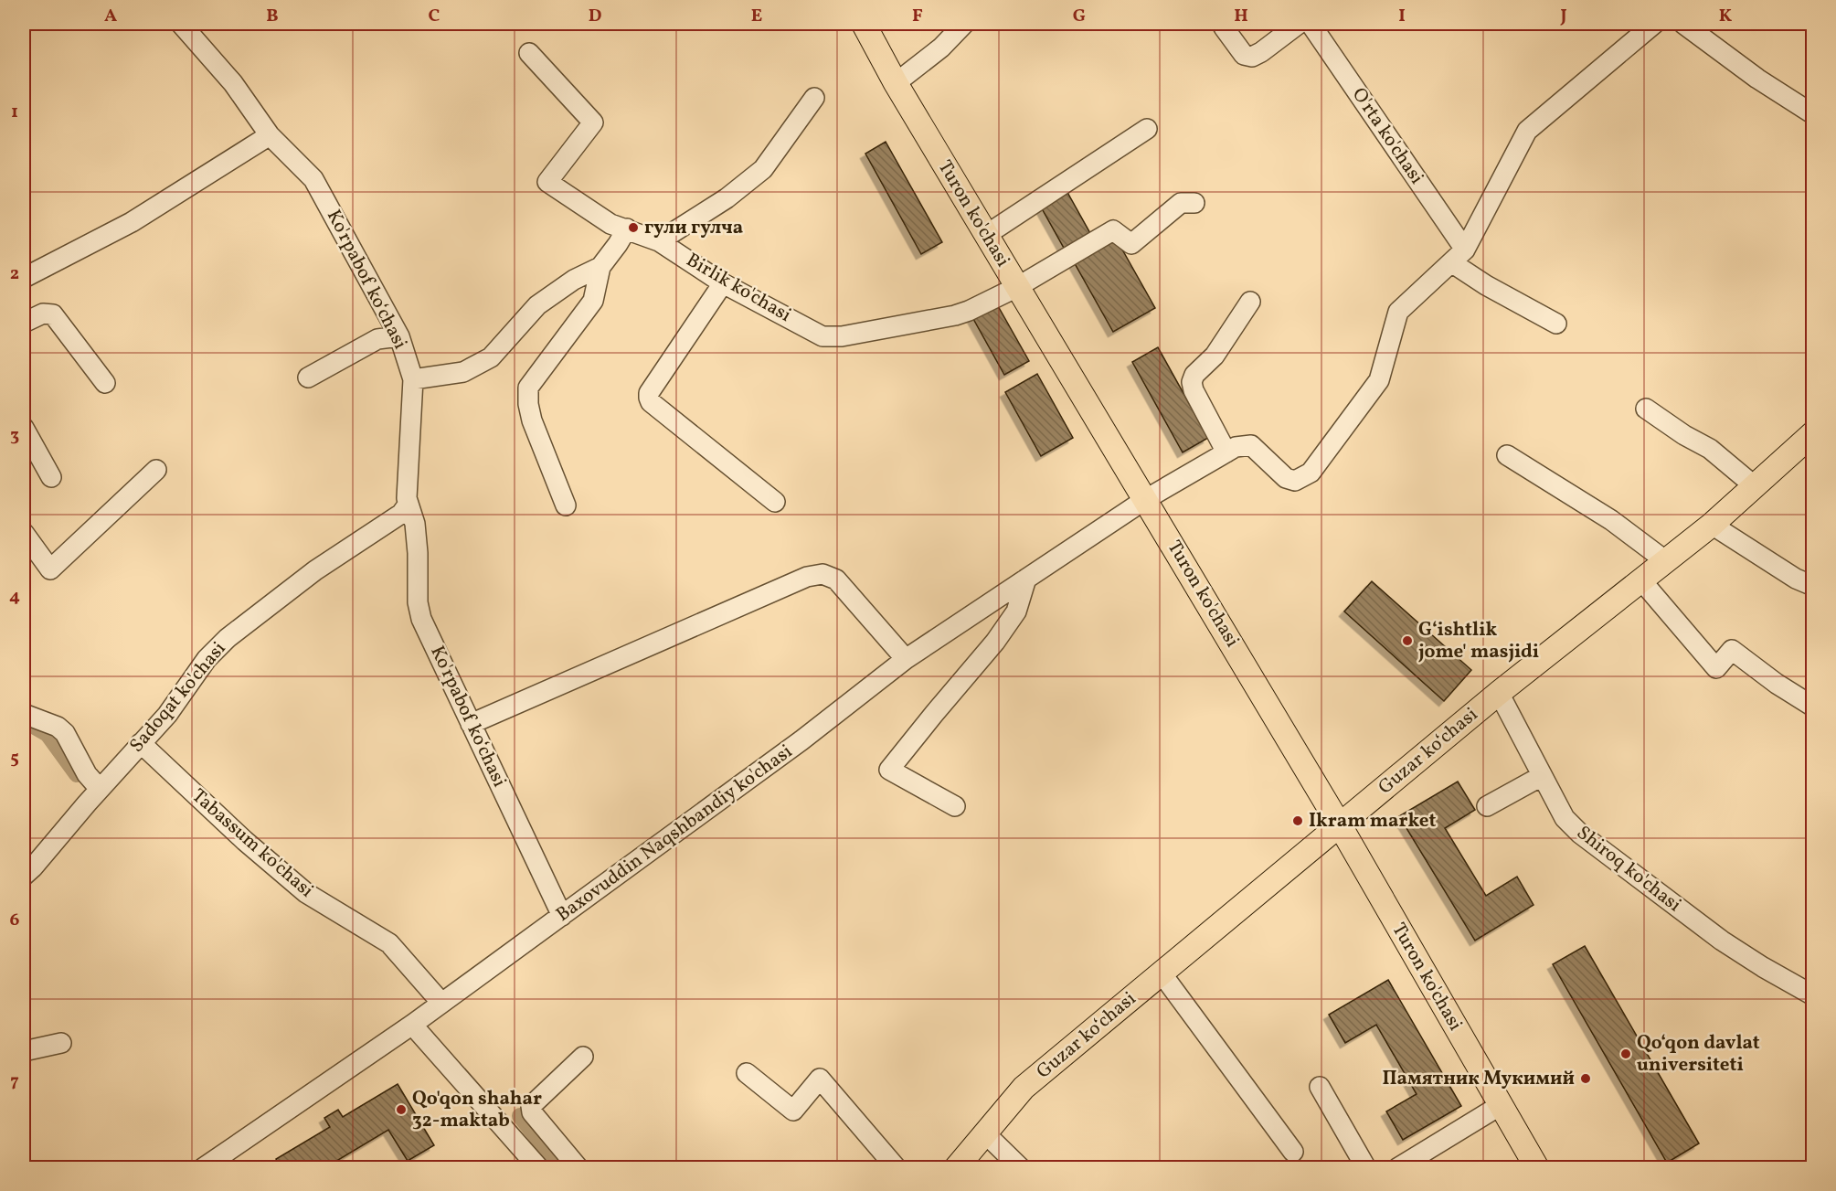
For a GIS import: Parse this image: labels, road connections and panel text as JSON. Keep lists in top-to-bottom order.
{
  "streets": {
    "main road": ["Turon ko'chasi", "Guzar koʻchasi"],
    "street": [
      "O'rta ko'chasi",
      "Ko'rpabof koʻchasi",
      "Birlik ko'chasi",
      "Sadoqat ko'chasi",
      "Baxovuddin Naqshbandiy ko'chasi",
      "Tabassum ko'chasi",
      "Shiroq ko'chasi"
    ]
  },
  "crossings": [
    ["O'rta ko'chasi", "Baxovuddin Naqshbandiy ko'chasi"],
    ["Turon ko'chasi", "Birlik ko'chasi"],
    ["Turon ko'chasi", "Guzar koʻchasi"],
    ["Turon ko'chasi", "Baxovuddin Naqshbandiy ko'chasi"],
    ["Ko'rpabof koʻchasi", "Sadoqat ko'chasi"],
    ["Ko'rpabof koʻchasi", "Baxovuddin Naqshbandiy ko'chasi"],
    ["Sadoqat ko'chasi", "Tabassum ko'chasi"],
    ["Guzar koʻchasi", "Shiroq ko'chasi"],
    ["Baxovuddin Naqshbandiy ko'chasi", "Tabassum ko'chasi"]
  ],
  "places": [
    "гули гулча",
    "Gʻishtlik jome' masjidi",
    "Ikram market",
    "Qoʻqon davlat universiteti",
    "Памятник Мукимий",
    "Qo'qon shahar 32-maktab"
  ],
  "grid": {
    "columns": [
      "A",
      "B",
      "C",
      "D",
      "E",
      "F",
      "G",
      "H",
      "I",
      "J",
      "K"
    ],
    "rows": [
      "1",
      "2",
      "3",
      "4",
      "5",
      "6",
      "7"
    ]
  }
}
